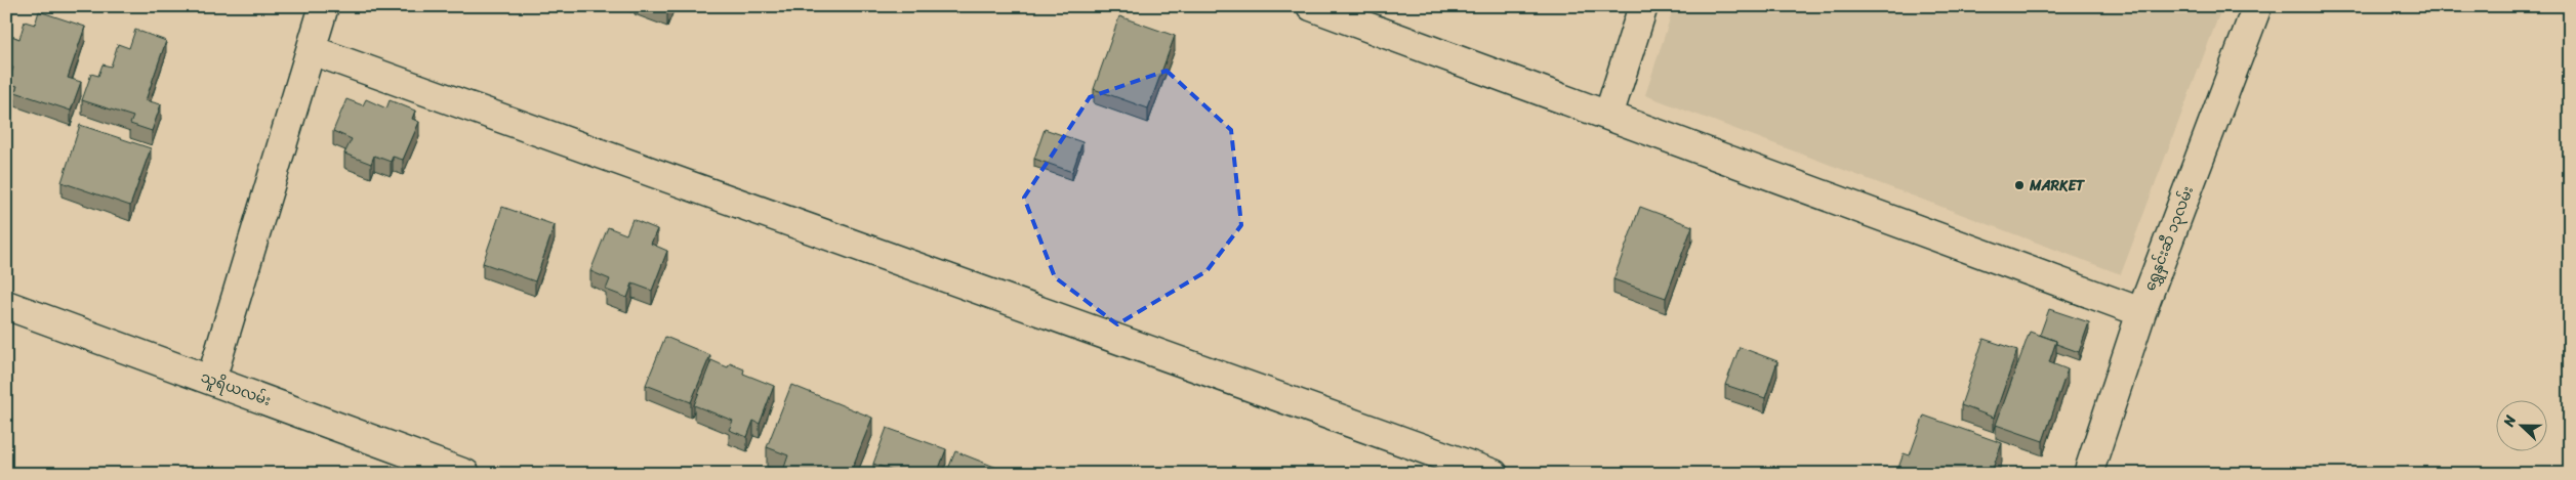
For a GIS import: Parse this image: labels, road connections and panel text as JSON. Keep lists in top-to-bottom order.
{
  "streets": {
    "street": ["ရွှေနှင်းဆီ ၁၃လမ်း", "သူရိယလမ်း"]
  },
  "places": ["MARKET"],
  "north": "left"
}
